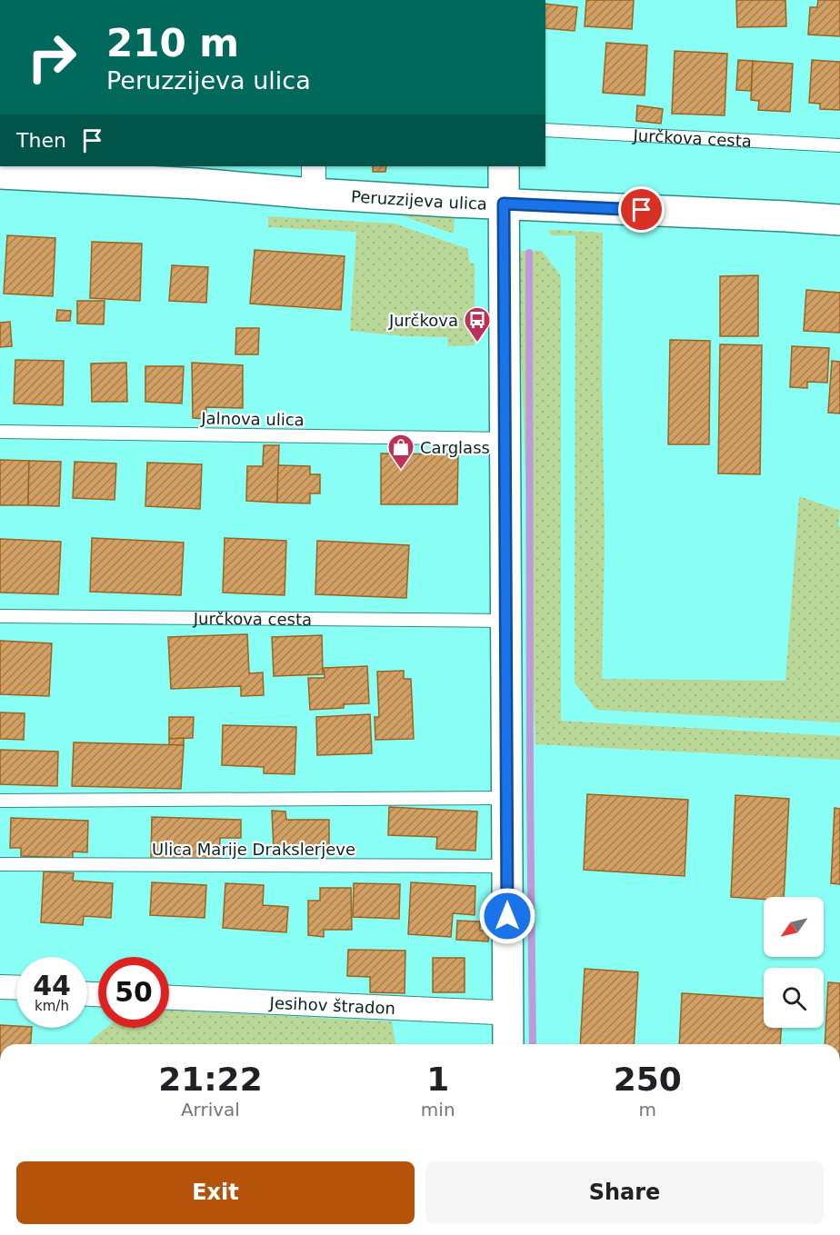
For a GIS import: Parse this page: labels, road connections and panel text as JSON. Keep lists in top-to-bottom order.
{
  "streets": {
    "main road": ["Peruzzijeva ulica"],
    "street": ["Jesihov štradon"],
    "lane": ["Jurčkova cesta", "Jalnova ulica", "Ulica Marije Drakslerjeve"]
  },
  "places": {
    "bus stop": ["Jurčkova"],
    "shop": ["Carglass"]
  },
  "north": "bottom left",
  "page": {
    "turn": ["210 m", "Peruzzijeva ulica"],
    "then": "Then",
    "speed": "44 km/h",
    "limit": "50",
    "eta": [
      "21:22",
      "Arrival",
      "1",
      "min",
      "250",
      "m"
    ],
    "buttons": ["Exit", "Share"]
  }
}
